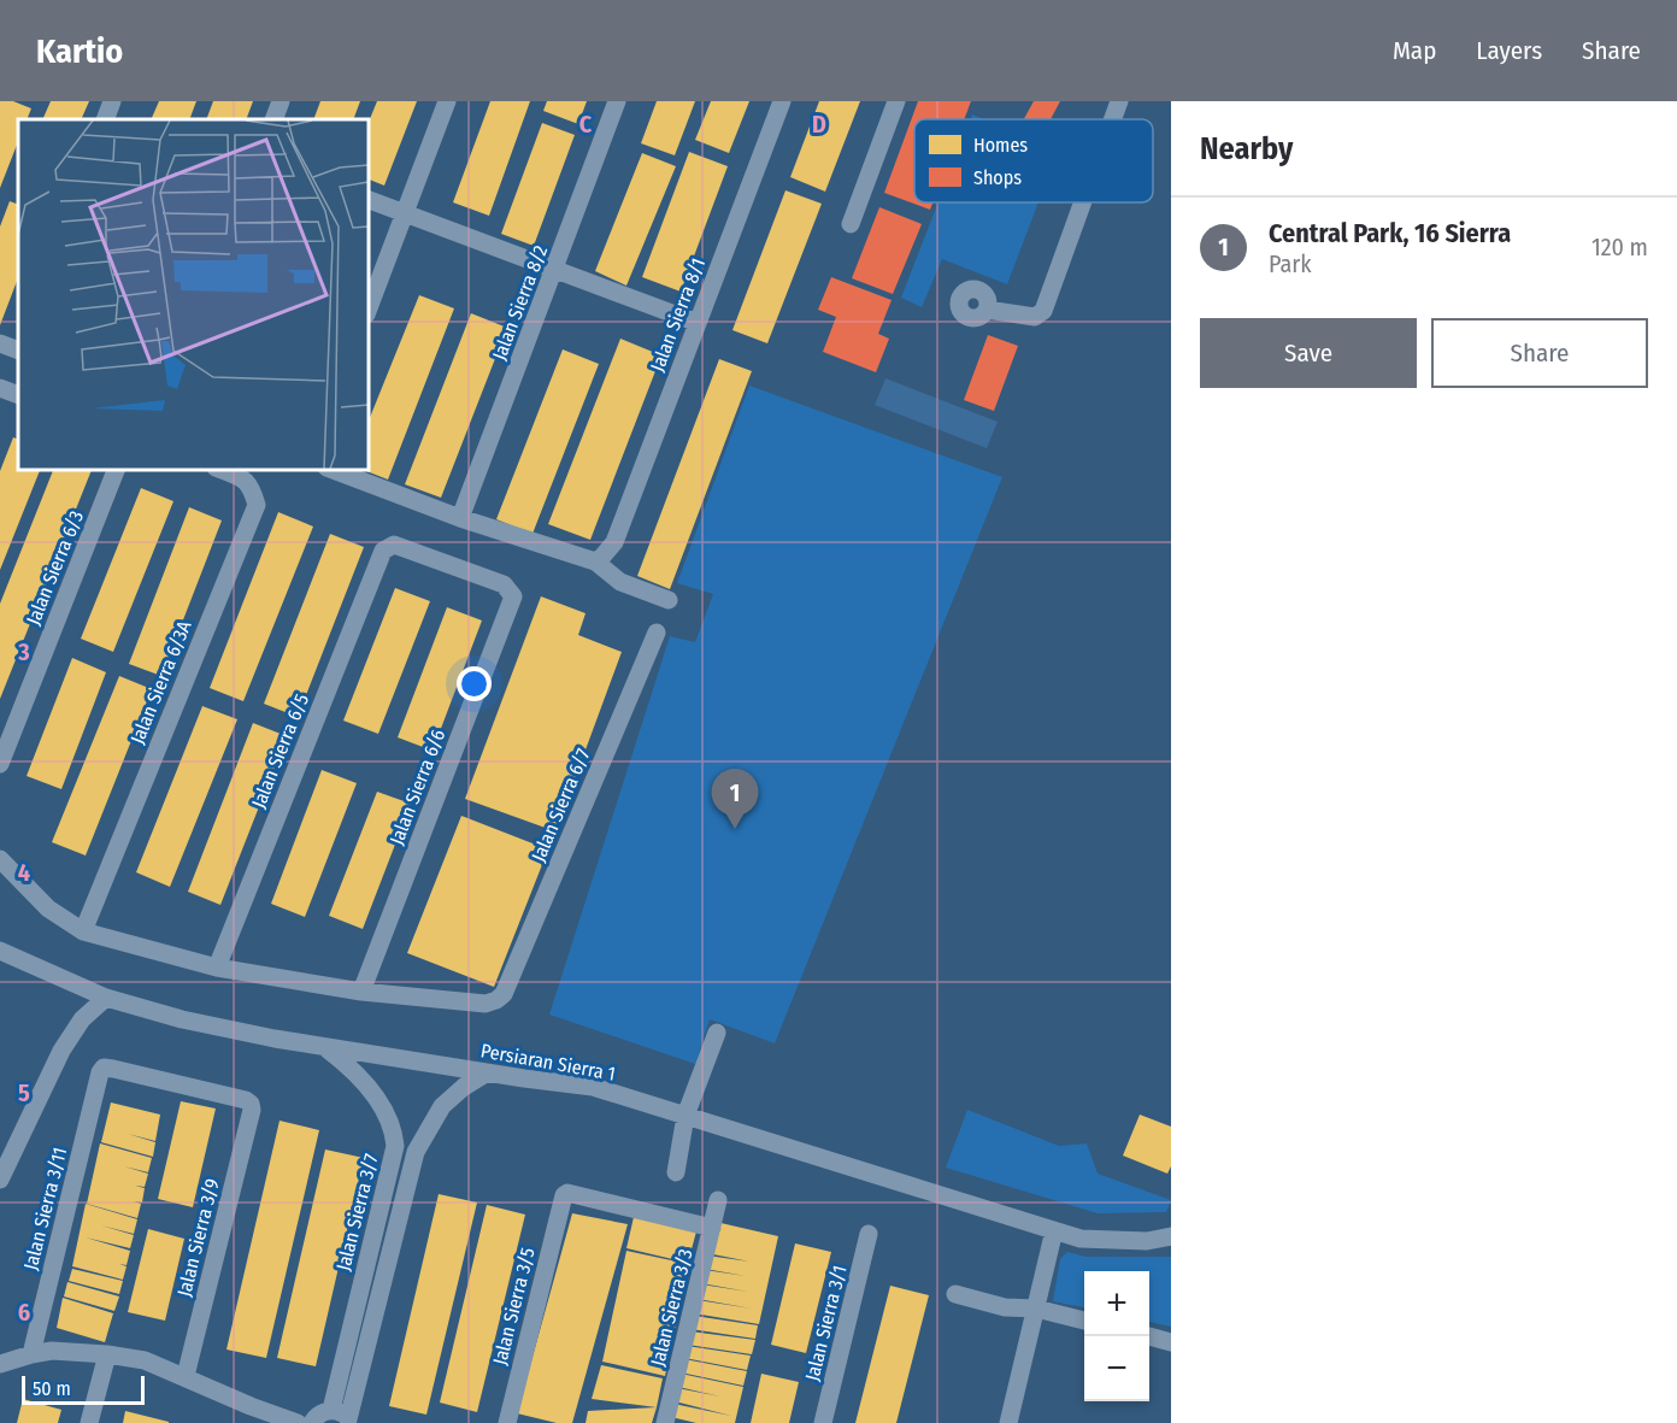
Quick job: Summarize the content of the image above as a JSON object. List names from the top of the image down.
{
  "streets": {
    "street": [
      "Jalan Sierra 8/2",
      "Jalan Sierra 8/1",
      "Jalan Sierra 6/3",
      "Jalan Sierra 6/3A",
      "Jalan Sierra 6/5",
      "Jalan Sierra 6/6",
      "Jalan Sierra 6/7",
      "Persiaran Sierra 1",
      "Jalan Sierra 3/11",
      "Jalan Sierra 3/7",
      "Jalan Sierra 3/9",
      "Jalan Sierra 3/5",
      "Jalan Sierra 3/3",
      "Jalan Sierra 3/1"
    ]
  },
  "crossings": [
    ["Jalan Sierra 6/5", "Jalan Sierra 6/6"],
    ["Jalan Sierra 6/6", "Jalan Sierra 6/7"],
    ["Persiaran Sierra 1", "Jalan Sierra 3/7"],
    ["Jalan Sierra 3/11", "Jalan Sierra 3/9"],
    ["Jalan Sierra 3/5", "Jalan Sierra 3/3"]
  ],
  "legend": ["Homes", "Shops"],
  "scale_bar": "50 m",
  "page": {
    "header": "Kartio",
    "nav": ["Map", "Layers", "Share"],
    "heading": "Nearby",
    "list": [
      {
        "mark": "1",
        "name": "Central Park, 16 Sierra",
        "note": "Park",
        "value": "120 m"
      }
    ],
    "buttons": ["Save", "Share"],
    "pins": "1",
    "map_buttons": ["+", "−"],
    "scale": "50 m"
  },
  "grid": {
    "columns": ["C", "D"],
    "rows": [
      "3",
      "4",
      "5",
      "6"
    ]
  }
}
